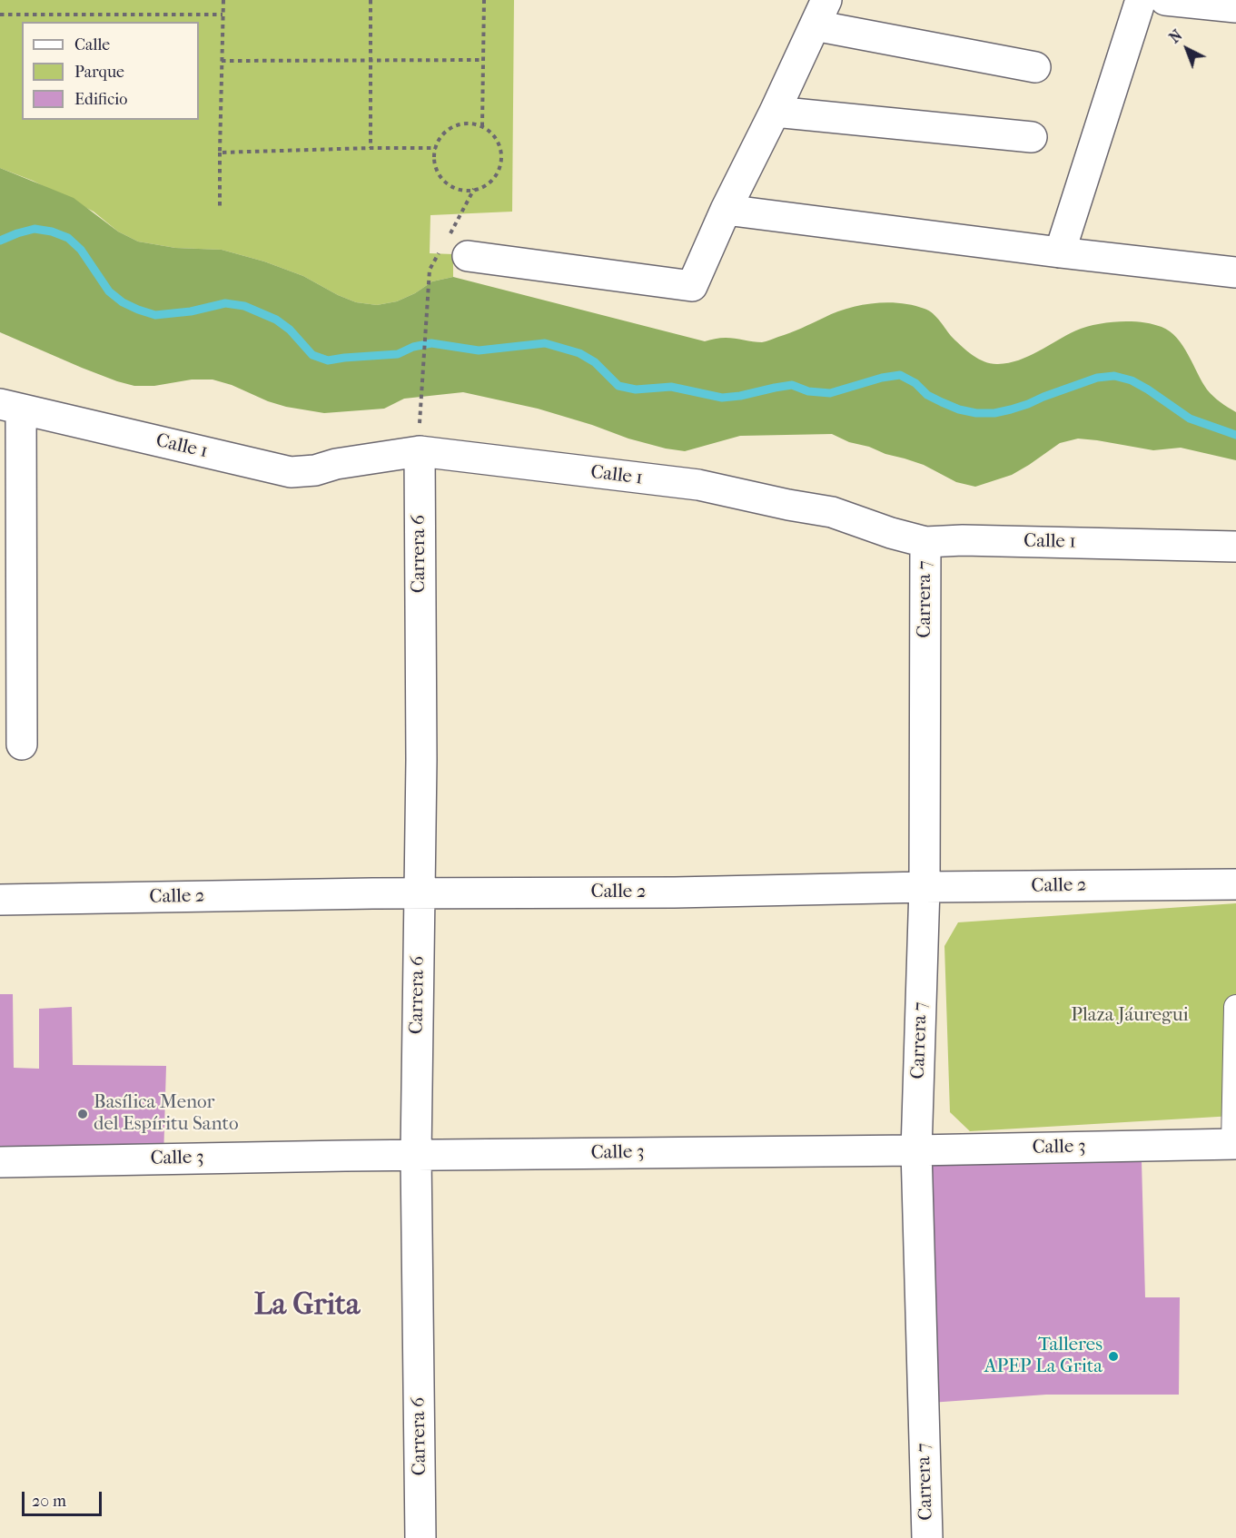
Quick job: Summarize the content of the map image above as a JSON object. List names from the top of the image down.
{
  "streets": {
    "street": [
      "Calle 1",
      "Carrera 6",
      "Carrera 7",
      "Calle 2",
      "Calle 3"
    ]
  },
  "crossings": [
    ["Calle 1", "Carrera 6"],
    ["Calle 1", "Carrera 7"],
    ["Carrera 6", "Calle 2"],
    ["Carrera 6", "Calle 3"],
    ["Carrera 7", "Calle 2"],
    ["Carrera 7", "Calle 3"]
  ],
  "districts": ["La Grita"],
  "parks": ["Plaza Jáuregui"],
  "places": ["Basílica Menor del Espíritu Santo", "Talleres APEP La Grita"],
  "legend": ["Calle", "Parque", "Edificio"],
  "scale_bar": "20 m",
  "north": "top left"
}
